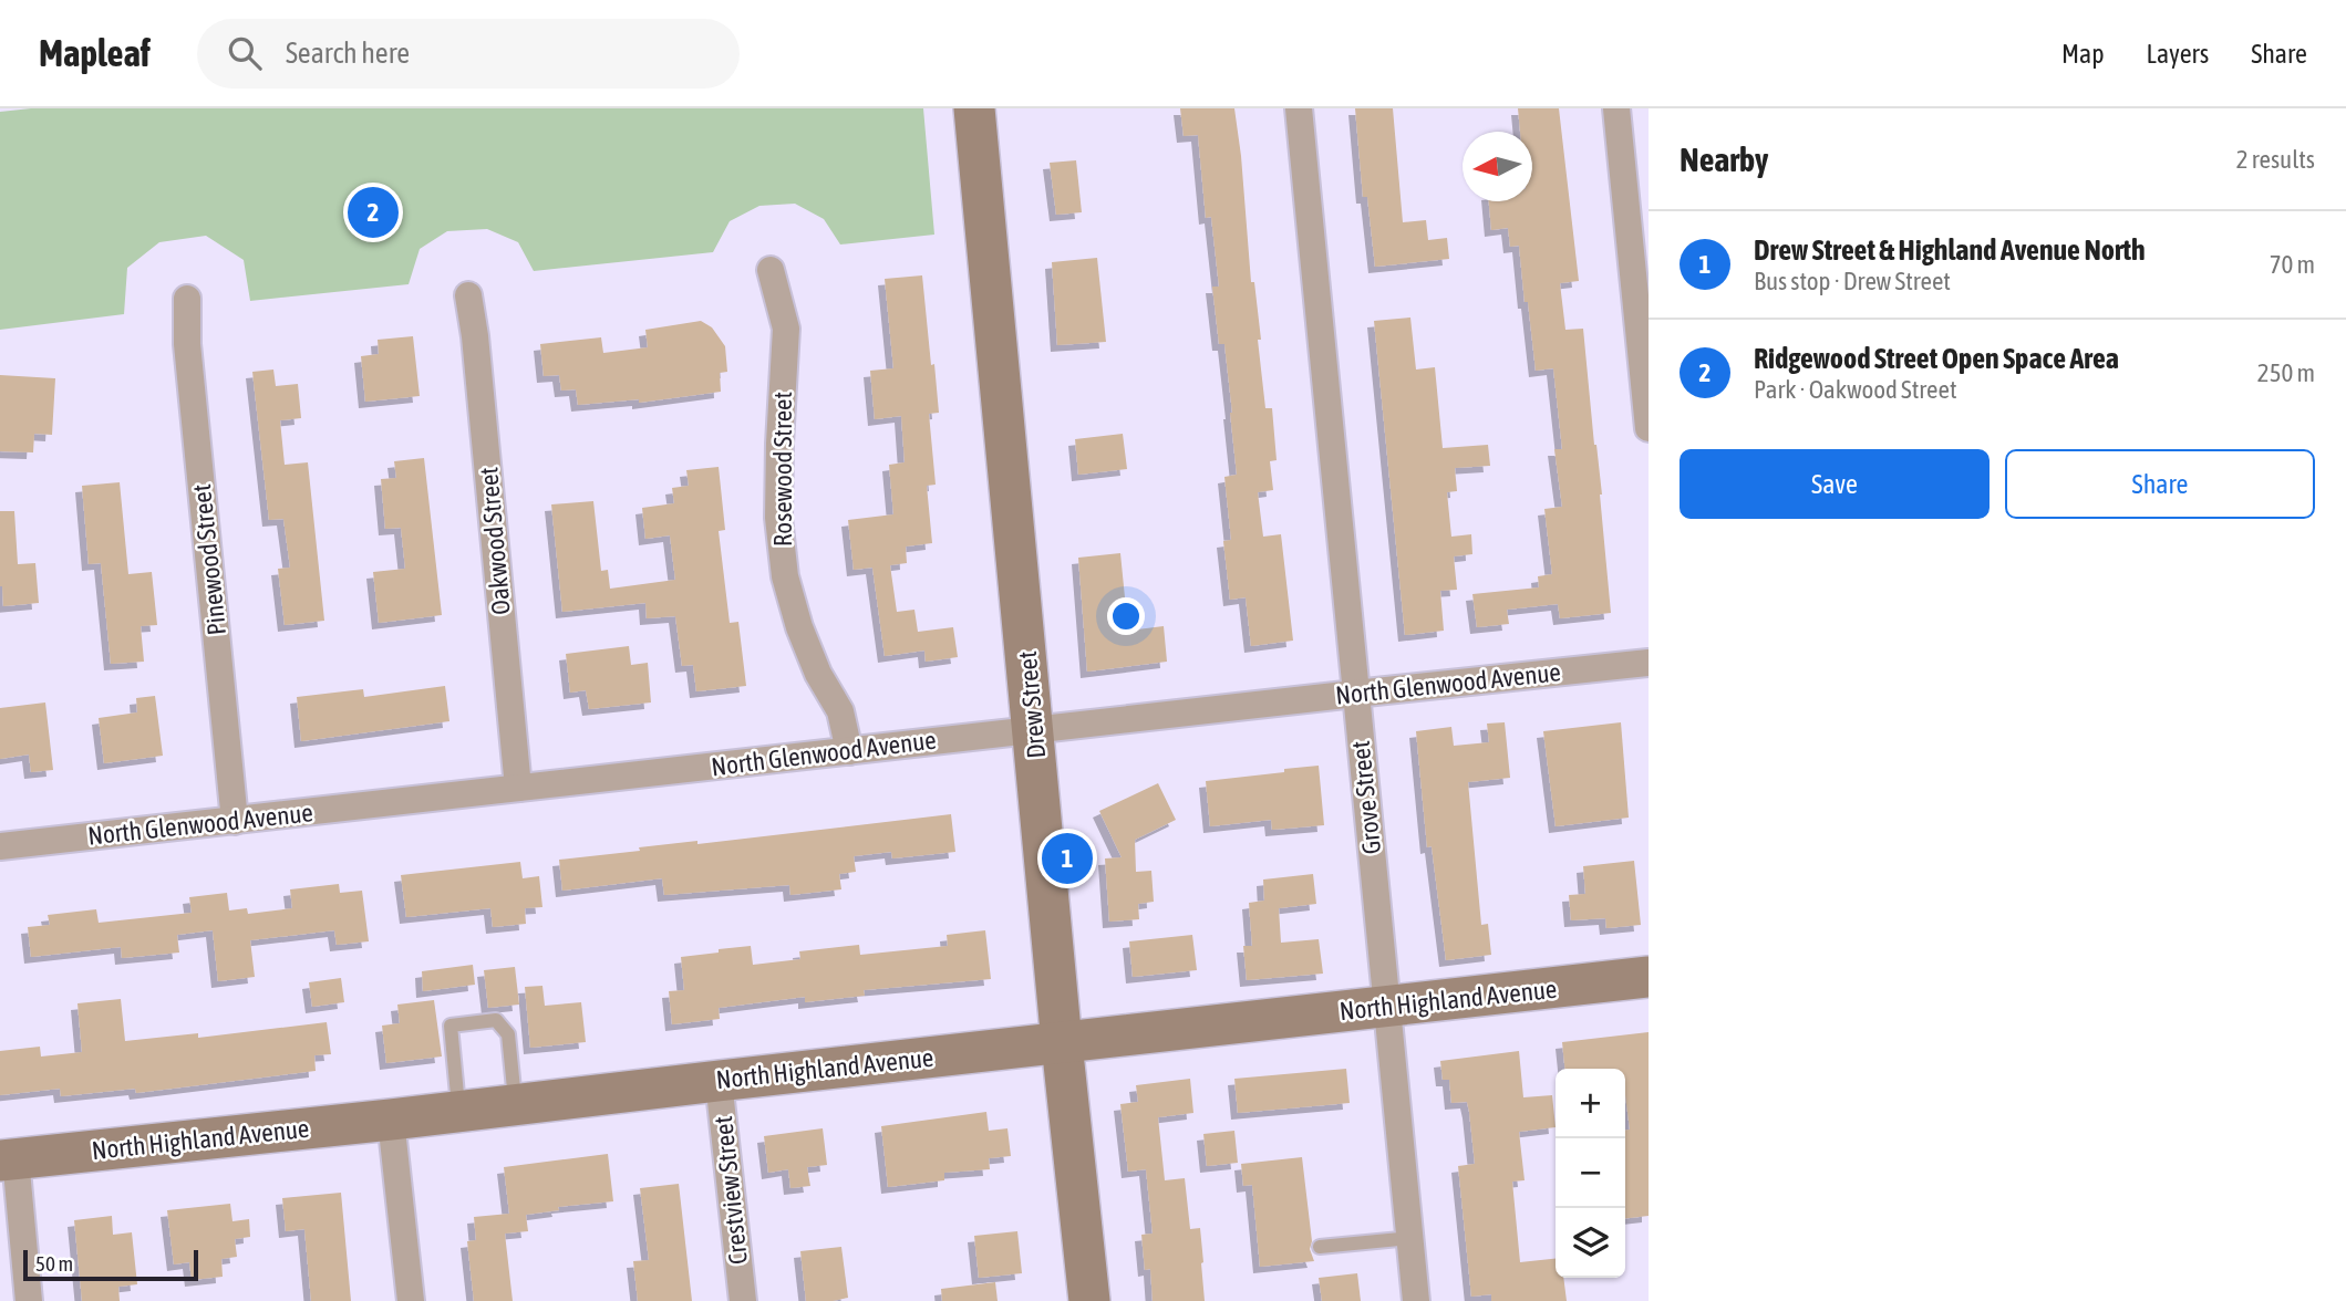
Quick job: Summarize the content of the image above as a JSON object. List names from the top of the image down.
{
  "streets": {
    "street": [
      "Rosewood Street",
      "Oakwood Street",
      "Pinewood Street",
      "North Glenwood Avenue",
      "Drew Street",
      "Grove Street",
      "North Highland Avenue",
      "Crestview Street"
    ]
  },
  "crossings": [
    ["Rosewood Street", "North Glenwood Avenue"],
    ["Oakwood Street", "North Glenwood Avenue"],
    ["Pinewood Street", "North Glenwood Avenue"],
    ["North Glenwood Avenue", "Drew Street"],
    ["North Glenwood Avenue", "Grove Street"],
    ["Drew Street", "North Highland Avenue"],
    ["Grove Street", "North Highland Avenue"],
    ["North Highland Avenue", "Crestview Street"]
  ],
  "scale_bar": "50 m",
  "north": "left",
  "page": {
    "header": "Mapleaf",
    "search": "Search here",
    "nav": ["Map", "Layers", "Share"],
    "heading": ["Nearby", "2 results"],
    "pins": ["2", "1"],
    "list": [
      {
        "mark": "1",
        "name": "Drew Street & Highland Avenue North",
        "note": "Bus stop · Drew Street",
        "value": "70 m"
      },
      {
        "mark": "2",
        "name": "Ridgewood Street Open Space Area",
        "note": "Park · Oakwood Street",
        "value": "250 m"
      }
    ],
    "buttons": ["Save", "Share"],
    "map_buttons": ["+", "−"],
    "scale": "50 m"
  }
}
